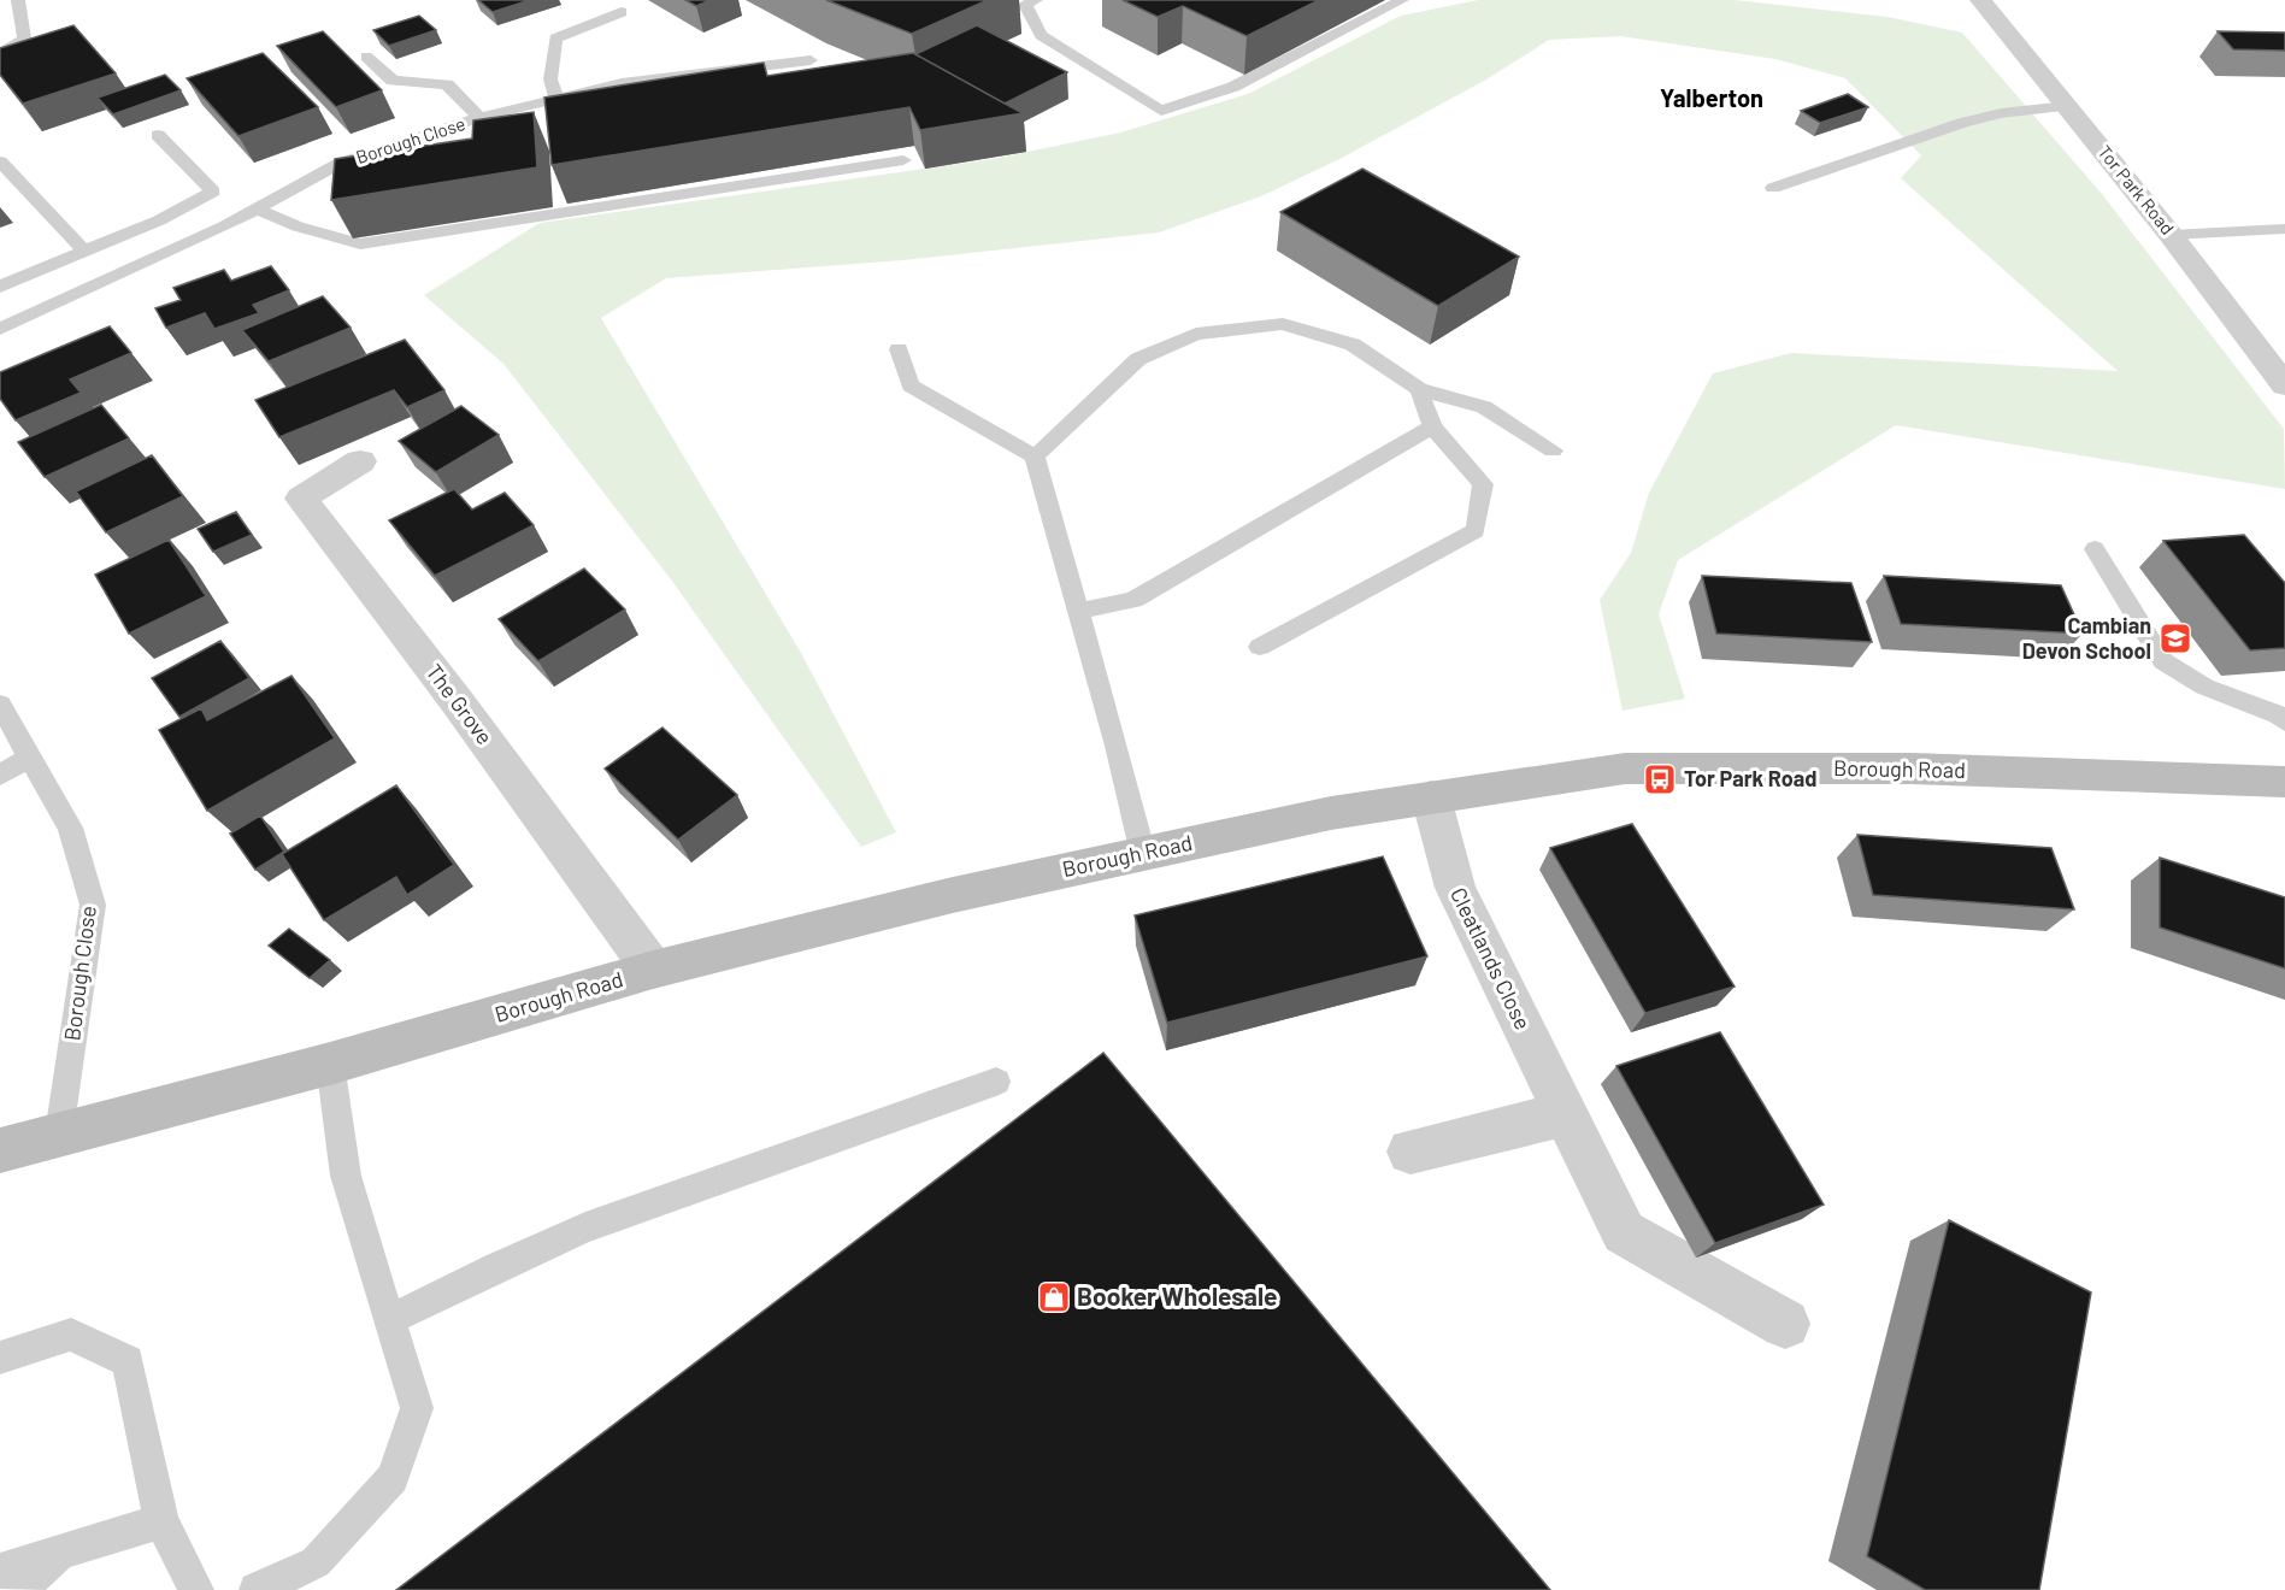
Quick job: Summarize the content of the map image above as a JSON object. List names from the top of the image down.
{
  "streets": {
    "main road": ["Borough Road"],
    "street": ["Tor Park Road", "The Grove", "Cleatlands Close"],
    "lane": ["Borough Close"]
  },
  "crossings": [
    ["Borough Close", "Borough Road"],
    ["The Grove", "Borough Road"],
    ["Borough Road", "Cleatlands Close"]
  ],
  "districts": ["Yalberton"],
  "places": {
    "school or university": ["Cambian Devon School"],
    "bus stop": ["Tor Park Road"],
    "shop": ["Booker Wholesale"]
  }
}
